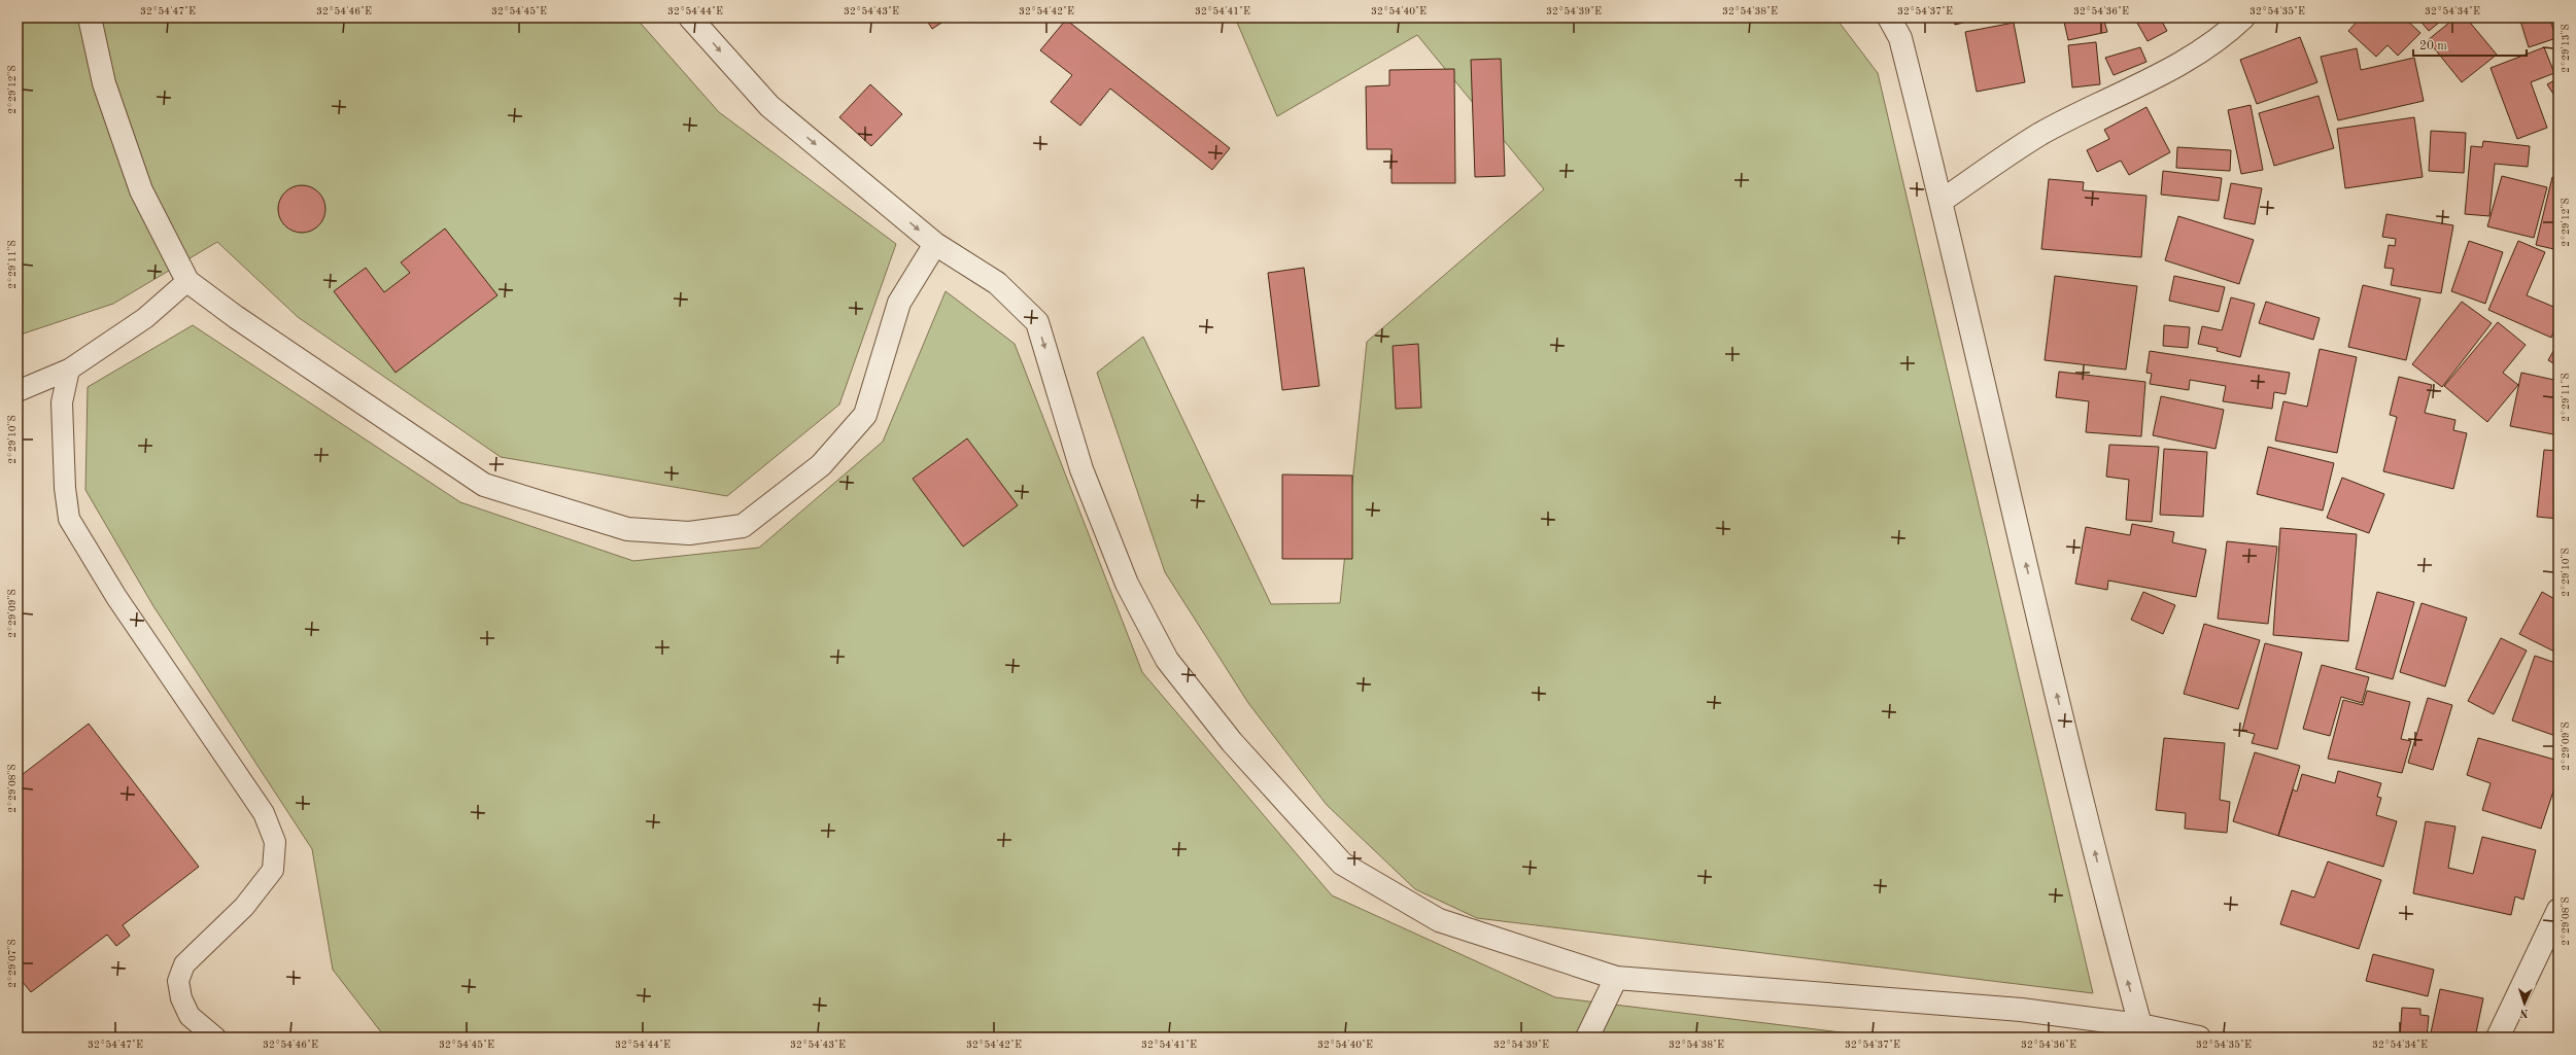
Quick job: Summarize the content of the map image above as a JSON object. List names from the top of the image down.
{
  "scale_bar": "20 m",
  "north": "bottom",
  "coordinates": [
    "32°54'47\"E",
    "32°54'46\"E",
    "32°54'45\"E",
    "32°54'44\"E",
    "32°54'43\"E",
    "32°54'42\"E",
    "32°54'41\"E",
    "32°54'40\"E",
    "32°54'39\"E",
    "32°54'38\"E",
    "32°54'37\"E",
    "32°54'36\"E",
    "32°54'35\"E",
    "32°54'34\"E",
    "2°29'13\"S",
    "2°29'12\"S",
    "2°29'11\"S",
    "2°29'10\"S",
    "2°29'09\"S",
    "2°29'08\"S",
    "2°29'07\"S"
  ]
}
